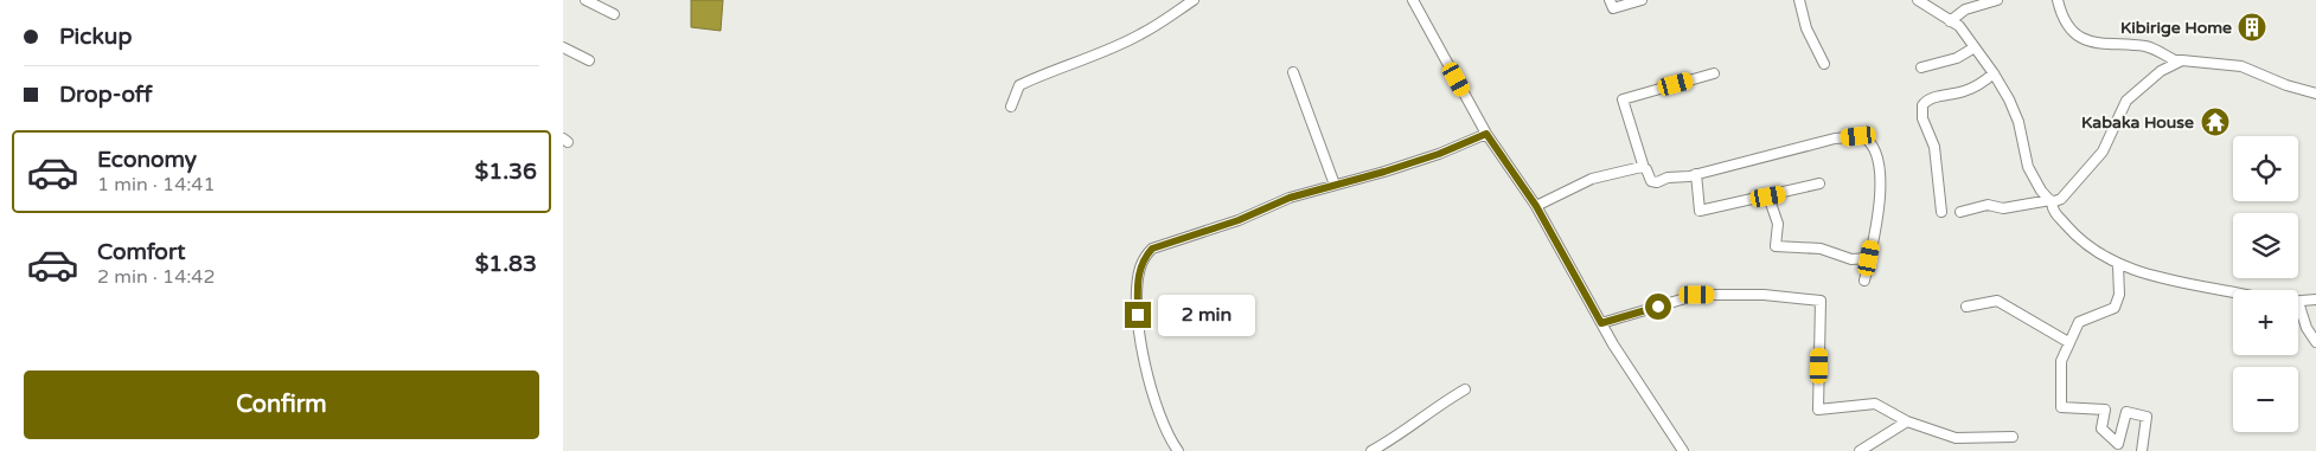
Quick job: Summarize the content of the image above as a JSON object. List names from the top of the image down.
{
  "places": {
    "building": ["Kibirige Home"],
    "temple": ["Kabaka House"]
  },
  "page": {
    "banner": ["Pickup", "Drop-off"],
    "list": [
      {
        "name": "Economy",
        "note": "1 min · 14:41",
        "value": "$1.36"
      },
      {
        "name": "Comfort",
        "note": "2 min · 14:42",
        "value": "$1.83"
      }
    ],
    "map_buttons": ["+", "−"],
    "bubble": "2 min",
    "buttons": "Confirm"
  }
}
